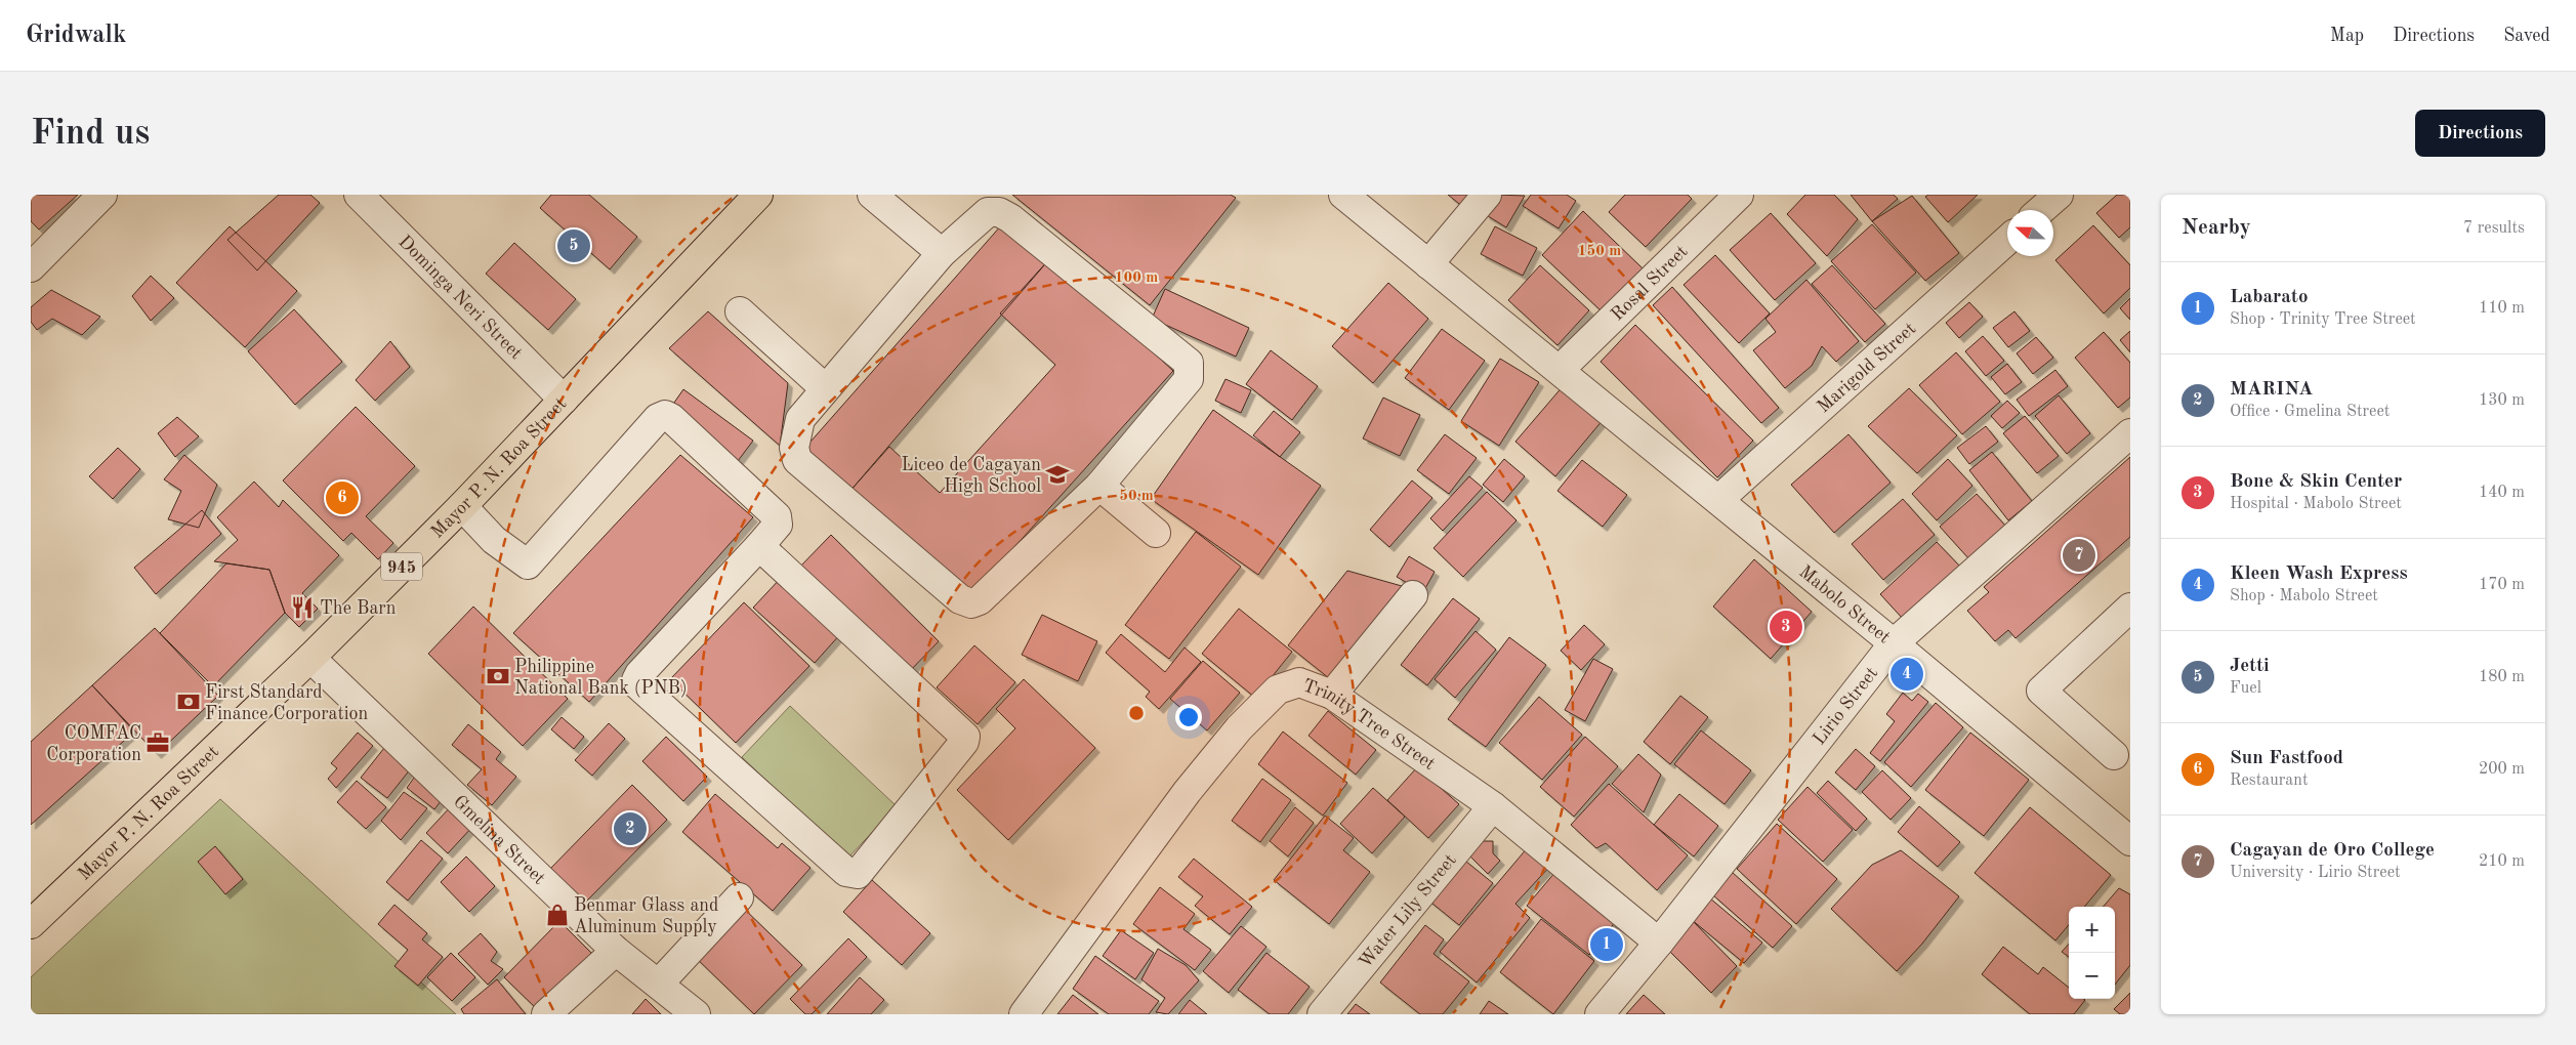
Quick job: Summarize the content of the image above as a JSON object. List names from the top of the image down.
{
  "streets": {
    "main road": ["Mayor P. N. Roa Street", "945"],
    "street": [
      "Rosal Street",
      "Dominga Neri Street",
      "Marigold Street",
      "Mabolo Street",
      "Lirio Street",
      "Trinity Tree Street",
      "Gmelina Street",
      "Water Lily Street"
    ]
  },
  "crossings": [
    ["Rosal Street", "Mabolo Street"],
    ["Dominga Neri Street", "Mayor P. N. Roa Street"],
    ["Marigold Street", "Mabolo Street"],
    ["Mayor P. N. Roa Street", "Gmelina Street"],
    ["Mabolo Street", "Lirio Street"],
    ["Lirio Street", "Trinity Tree Street"],
    ["Trinity Tree Street", "Water Lily Street"]
  ],
  "places": {
    "school or university": ["Liceo de Cagayan High School"],
    "restaurant": ["The Barn"],
    "bank": ["Philippine National Bank (PNB)", "First Standard Finance Corporation"],
    "office": ["COMFAC Corporation"],
    "shop": ["Benmar Glass and Aluminum Supply"]
  },
  "north": "left",
  "page": {
    "header": "Gridwalk",
    "nav": ["Map", "Directions", "Saved"],
    "buttons": "Directions",
    "title": "Find us",
    "heading": ["Nearby", "7 results"],
    "pins": [
      "5",
      "6",
      "7",
      "3",
      "4",
      "2",
      "1"
    ],
    "list": [
      {
        "mark": "1",
        "name": "Labarato",
        "note": "Shop · Trinity Tree Street",
        "value": "110 m"
      },
      {
        "mark": "2",
        "name": "MARINA",
        "note": "Office · Gmelina Street",
        "value": "130 m"
      },
      {
        "mark": "3",
        "name": "Bone & Skin Center",
        "note": "Hospital · Mabolo Street",
        "value": "140 m"
      },
      {
        "mark": "4",
        "name": "Kleen Wash Express",
        "note": "Shop · Mabolo Street",
        "value": "170 m"
      },
      {
        "mark": "5",
        "name": "Jetti",
        "note": "Fuel",
        "value": "180 m"
      },
      {
        "mark": "6",
        "name": "Sun Fastfood",
        "note": "Restaurant",
        "value": "200 m"
      },
      {
        "mark": "7",
        "name": "Cagayan de Oro College",
        "note": "University · Lirio Street",
        "value": "210 m"
      }
    ],
    "map_buttons": ["+", "−"]
  },
  "rings": ["150 m", "100 m", "50 m"]
}
